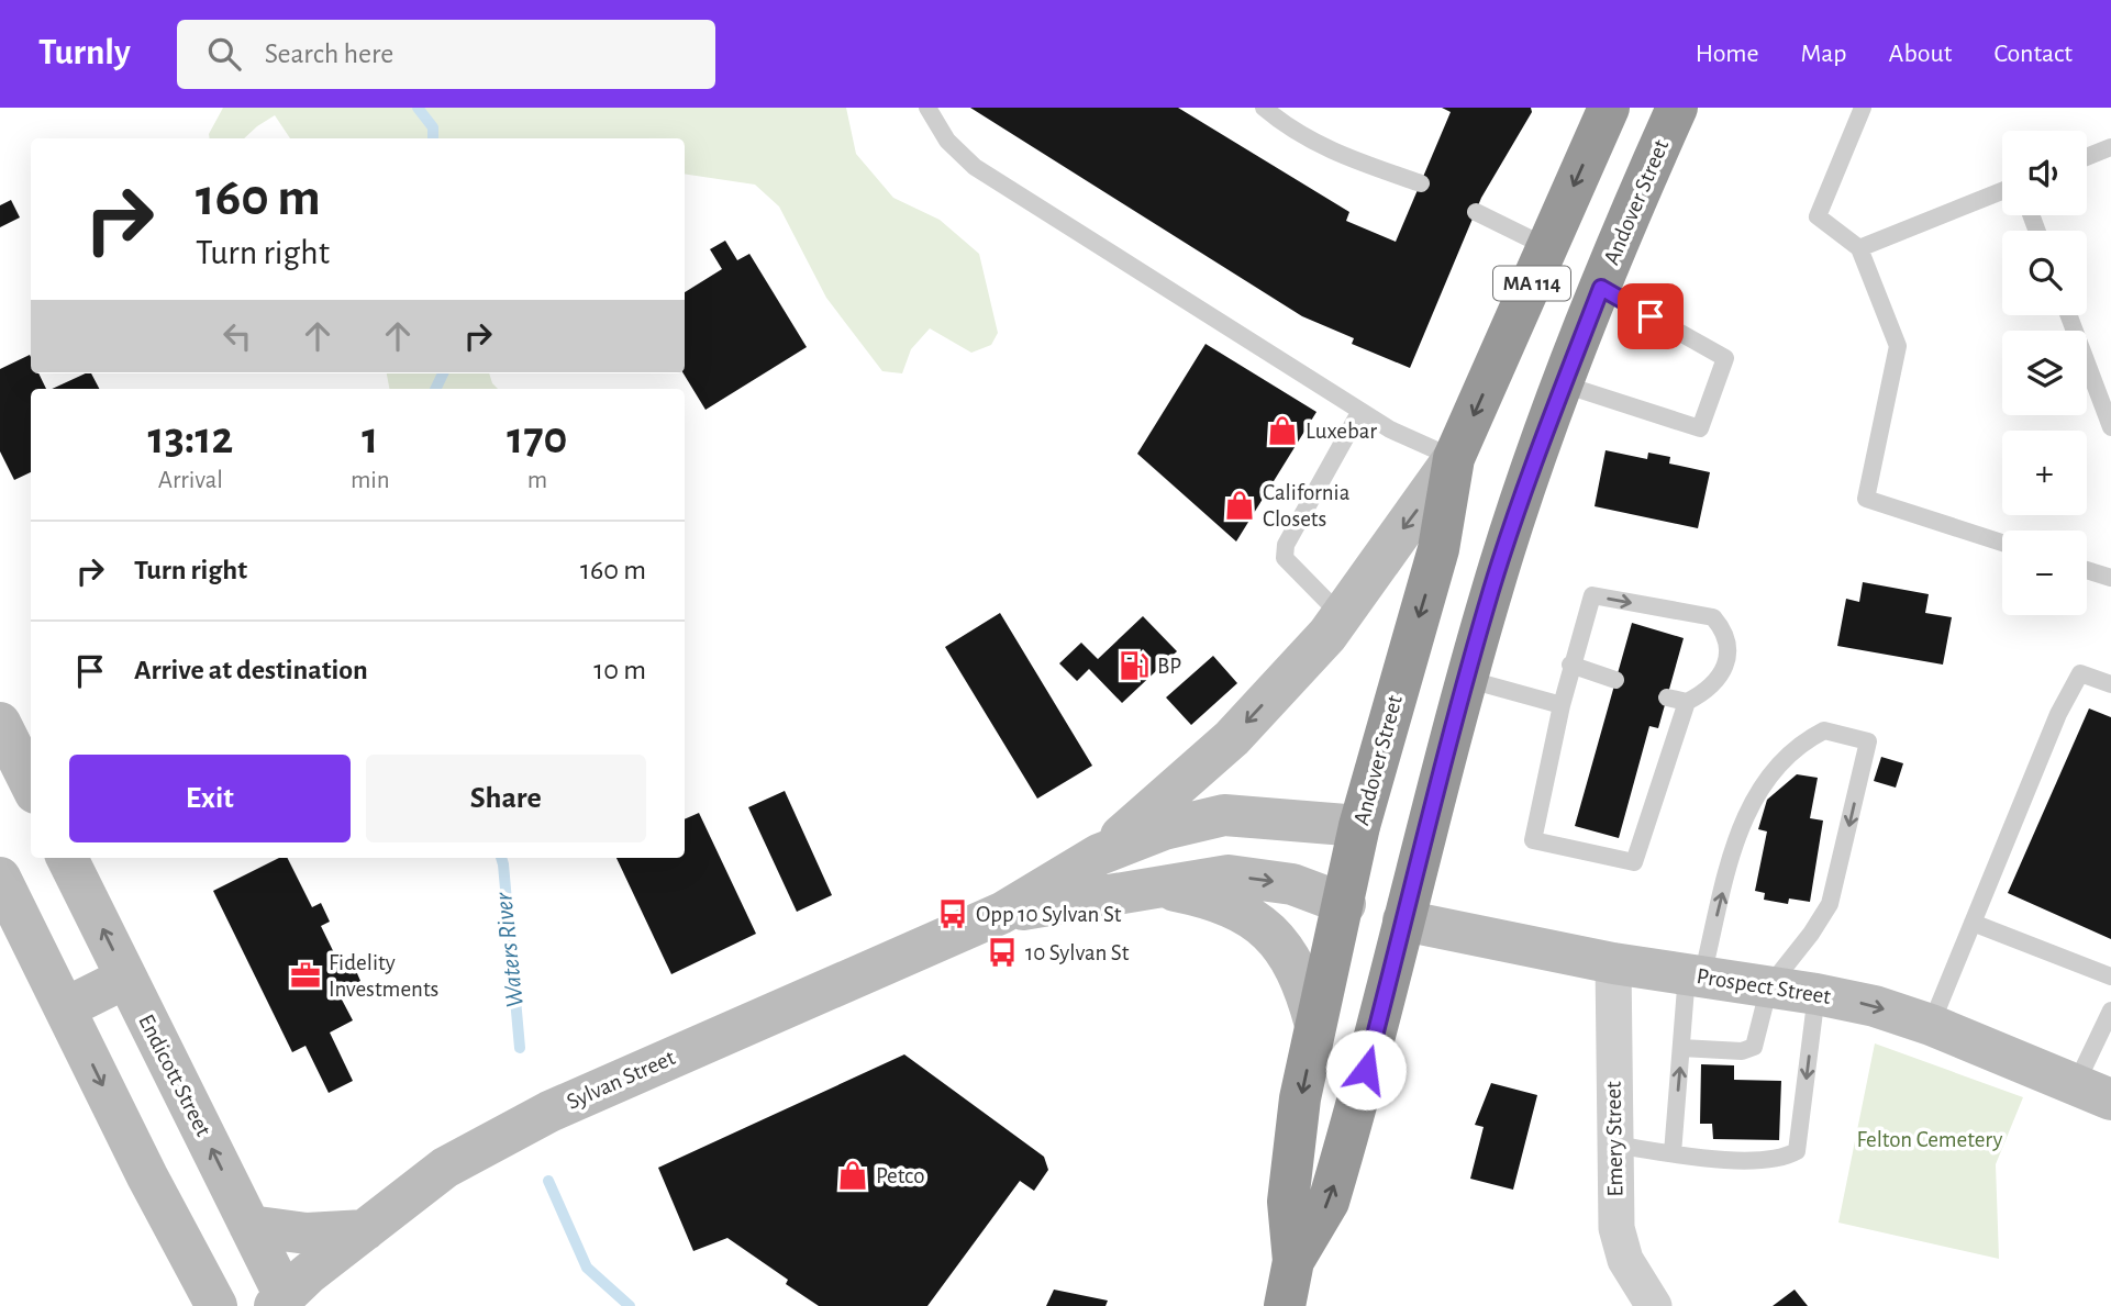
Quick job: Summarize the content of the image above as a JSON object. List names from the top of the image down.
{
  "streets": {
    "highway": ["Andover Street", "MA 114"],
    "main road": ["Prospect Street", "Endicott Street", "Sylvan Street"],
    "street": ["Emery Street"]
  },
  "crossings": [
    ["Andover Street", "Prospect Street"],
    ["Andover Street", "Sylvan Street"],
    ["Prospect Street", "Emery Street"],
    ["Endicott Street", "Sylvan Street"]
  ],
  "water": ["Waters River"],
  "parks": ["Felton Cemetery"],
  "places": {
    "shop": ["Luxebar", "California Closets", "Petco"],
    "fuel station": ["BP"],
    "bus stop": ["Opp 10 Sylvan St", "10 Sylvan St"],
    "office": ["Fidelity Investments"]
  },
  "page": {
    "header": "Turnly",
    "search": "Search here",
    "nav": [
      "Home",
      "Map",
      "About",
      "Contact"
    ],
    "map_buttons": ["+", "−"],
    "turn": ["160 m", "Turn right"],
    "eta": [
      "13:12",
      "Arrival",
      "1",
      "min",
      "170",
      "m"
    ],
    "list": [
      {
        "name": "Turn right",
        "value": "160 m"
      },
      {
        "name": "Arrive at destination",
        "value": "10 m"
      }
    ],
    "buttons": ["Exit", "Share"]
  }
}
